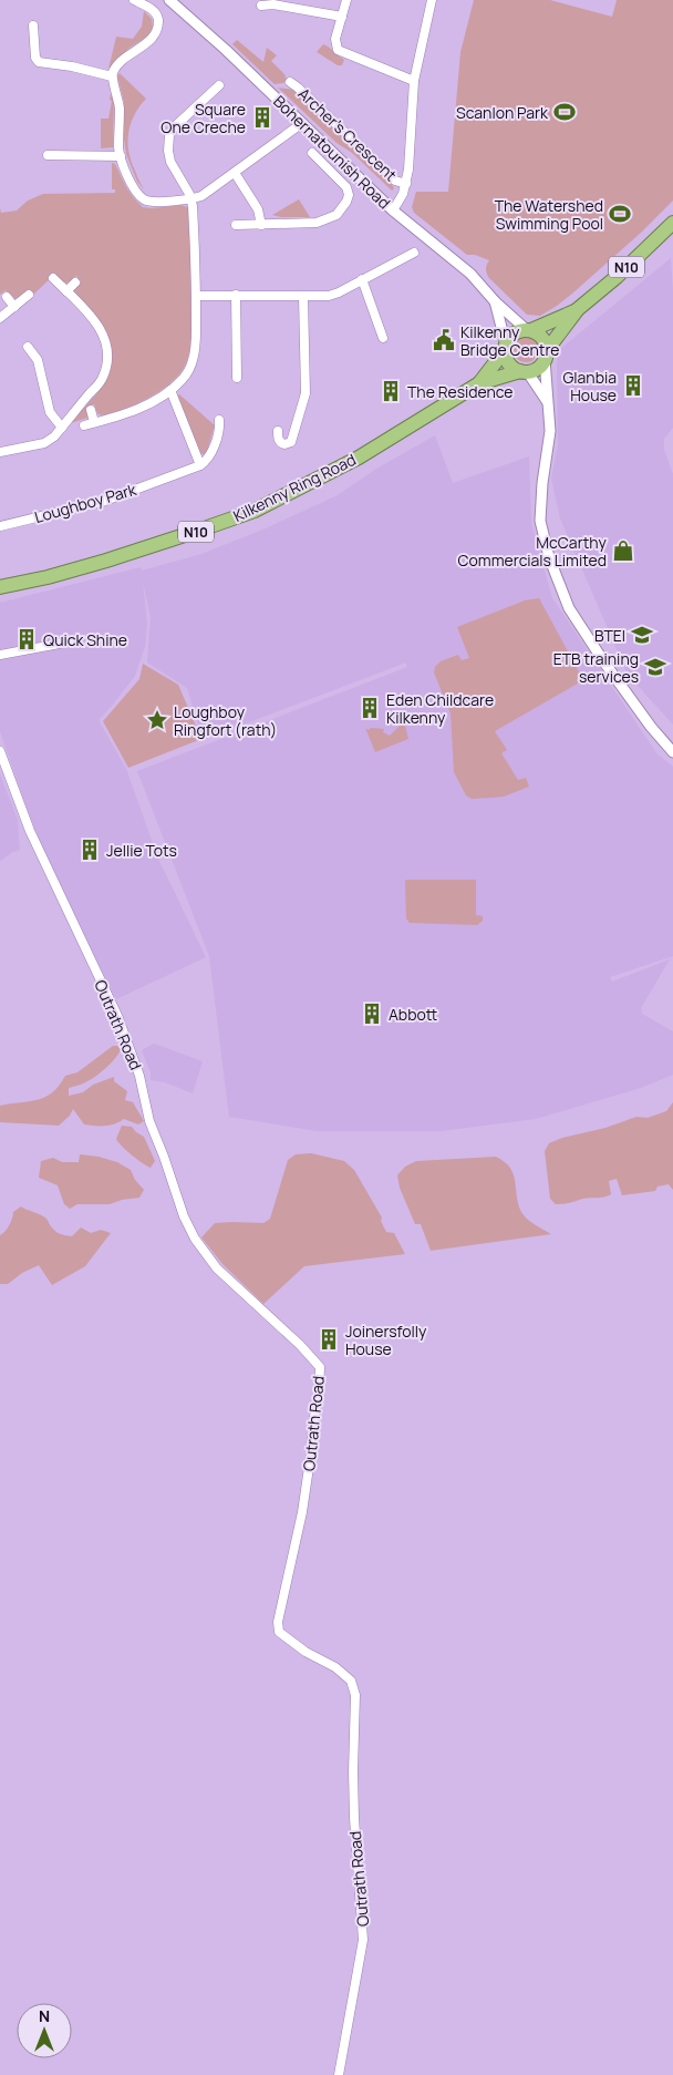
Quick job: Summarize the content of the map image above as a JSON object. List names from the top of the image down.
{
  "streets": {
    "highway": ["N10", "Kilkenny Ring Road"],
    "street": [
      "Archer's Crescent",
      "Bohernatounish Road",
      "Loughboy Park",
      "Outrath Road"
    ]
  },
  "crossings": [
    ["Archer's Crescent", "Bohernatounish Road"],
    ["Bohernatounish Road", "N10"],
    ["Bohernatounish Road", "Kilkenny Ring Road"],
    ["N10", "Kilkenny Ring Road"]
  ],
  "places": {
    "sports": ["Scanlon Park", "The Watershed Swimming Pool"],
    "building": [
      "Square One Creche",
      "Glanbia House",
      "The Residence",
      "Quick Shine",
      "Eden Childcare Kilkenny",
      "Jellie Tots",
      "Abbott",
      "Joinersfolly House"
    ],
    "public building": ["Kilkenny Bridge Centre"],
    "shop": ["McCarthy Commercials Limited"],
    "school or university": ["BTEI", "ETB training services"],
    "place": ["Loughboy Ringfort (rath)"]
  },
  "north": "top"
}
